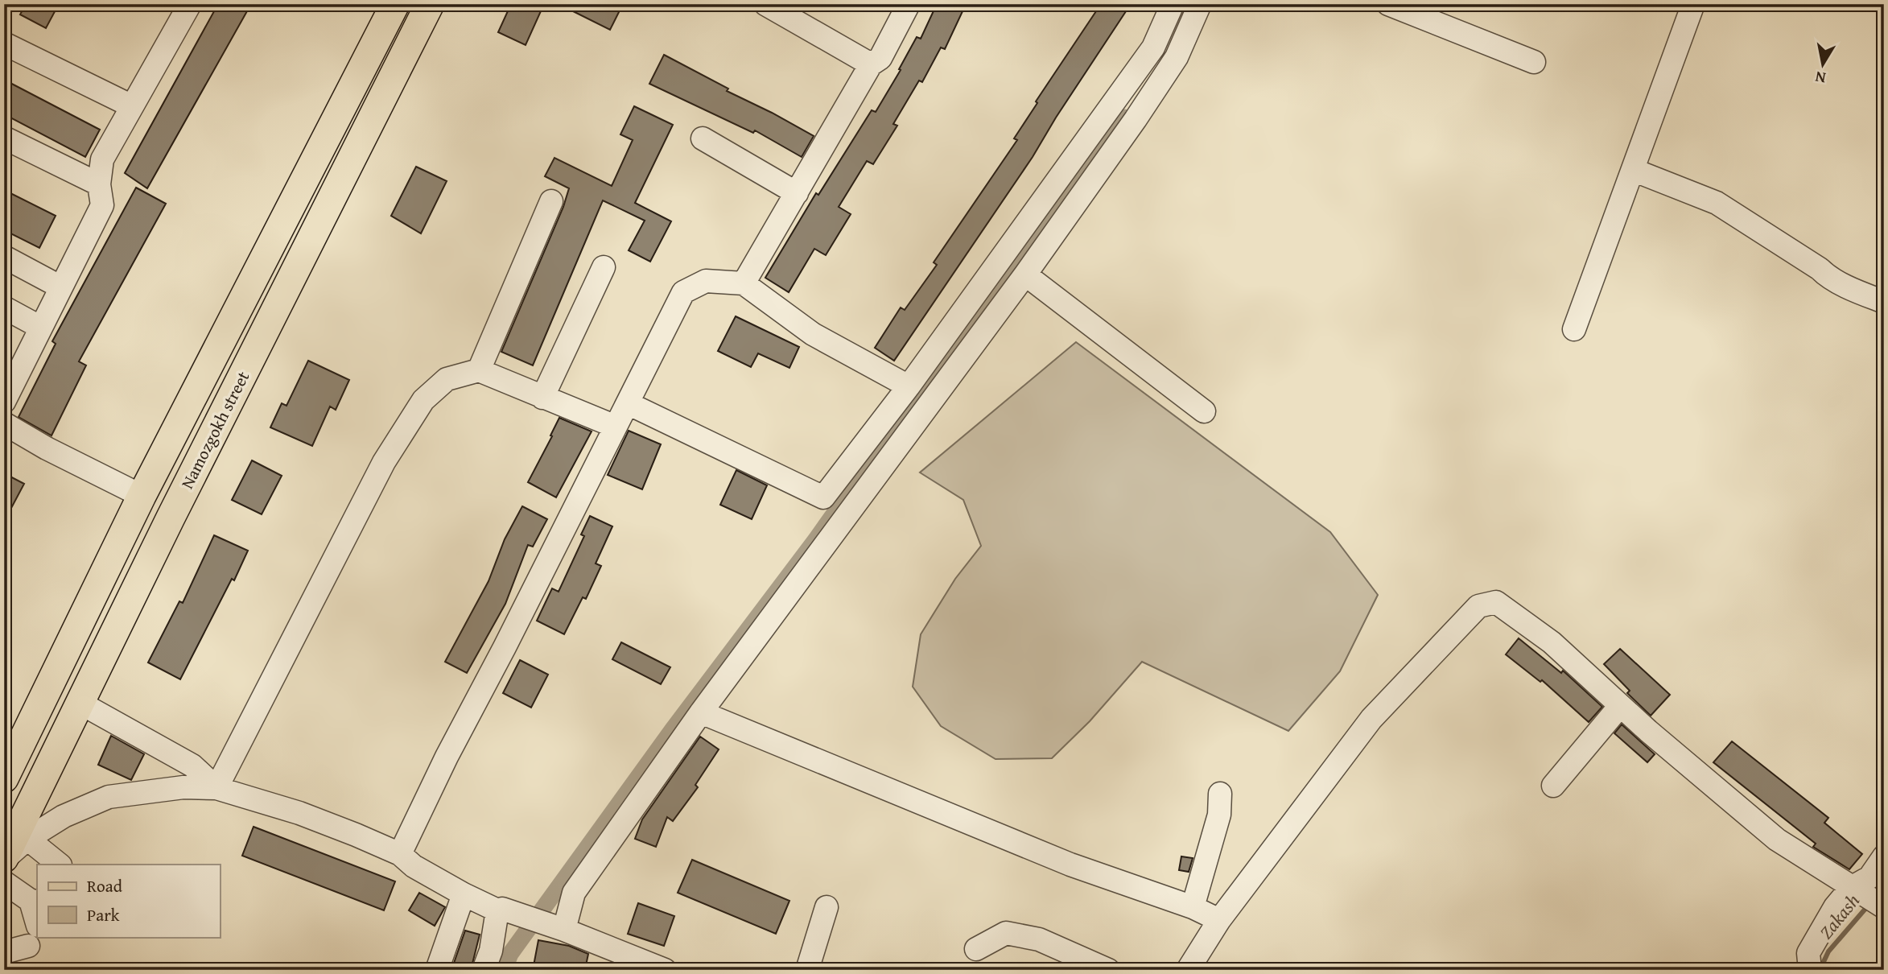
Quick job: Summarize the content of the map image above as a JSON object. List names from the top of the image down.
{
  "streets": {
    "main road": ["Namozgokh street"]
  },
  "water": ["Zakash"],
  "legend": ["Road", "Park"],
  "north": "bottom"
}
